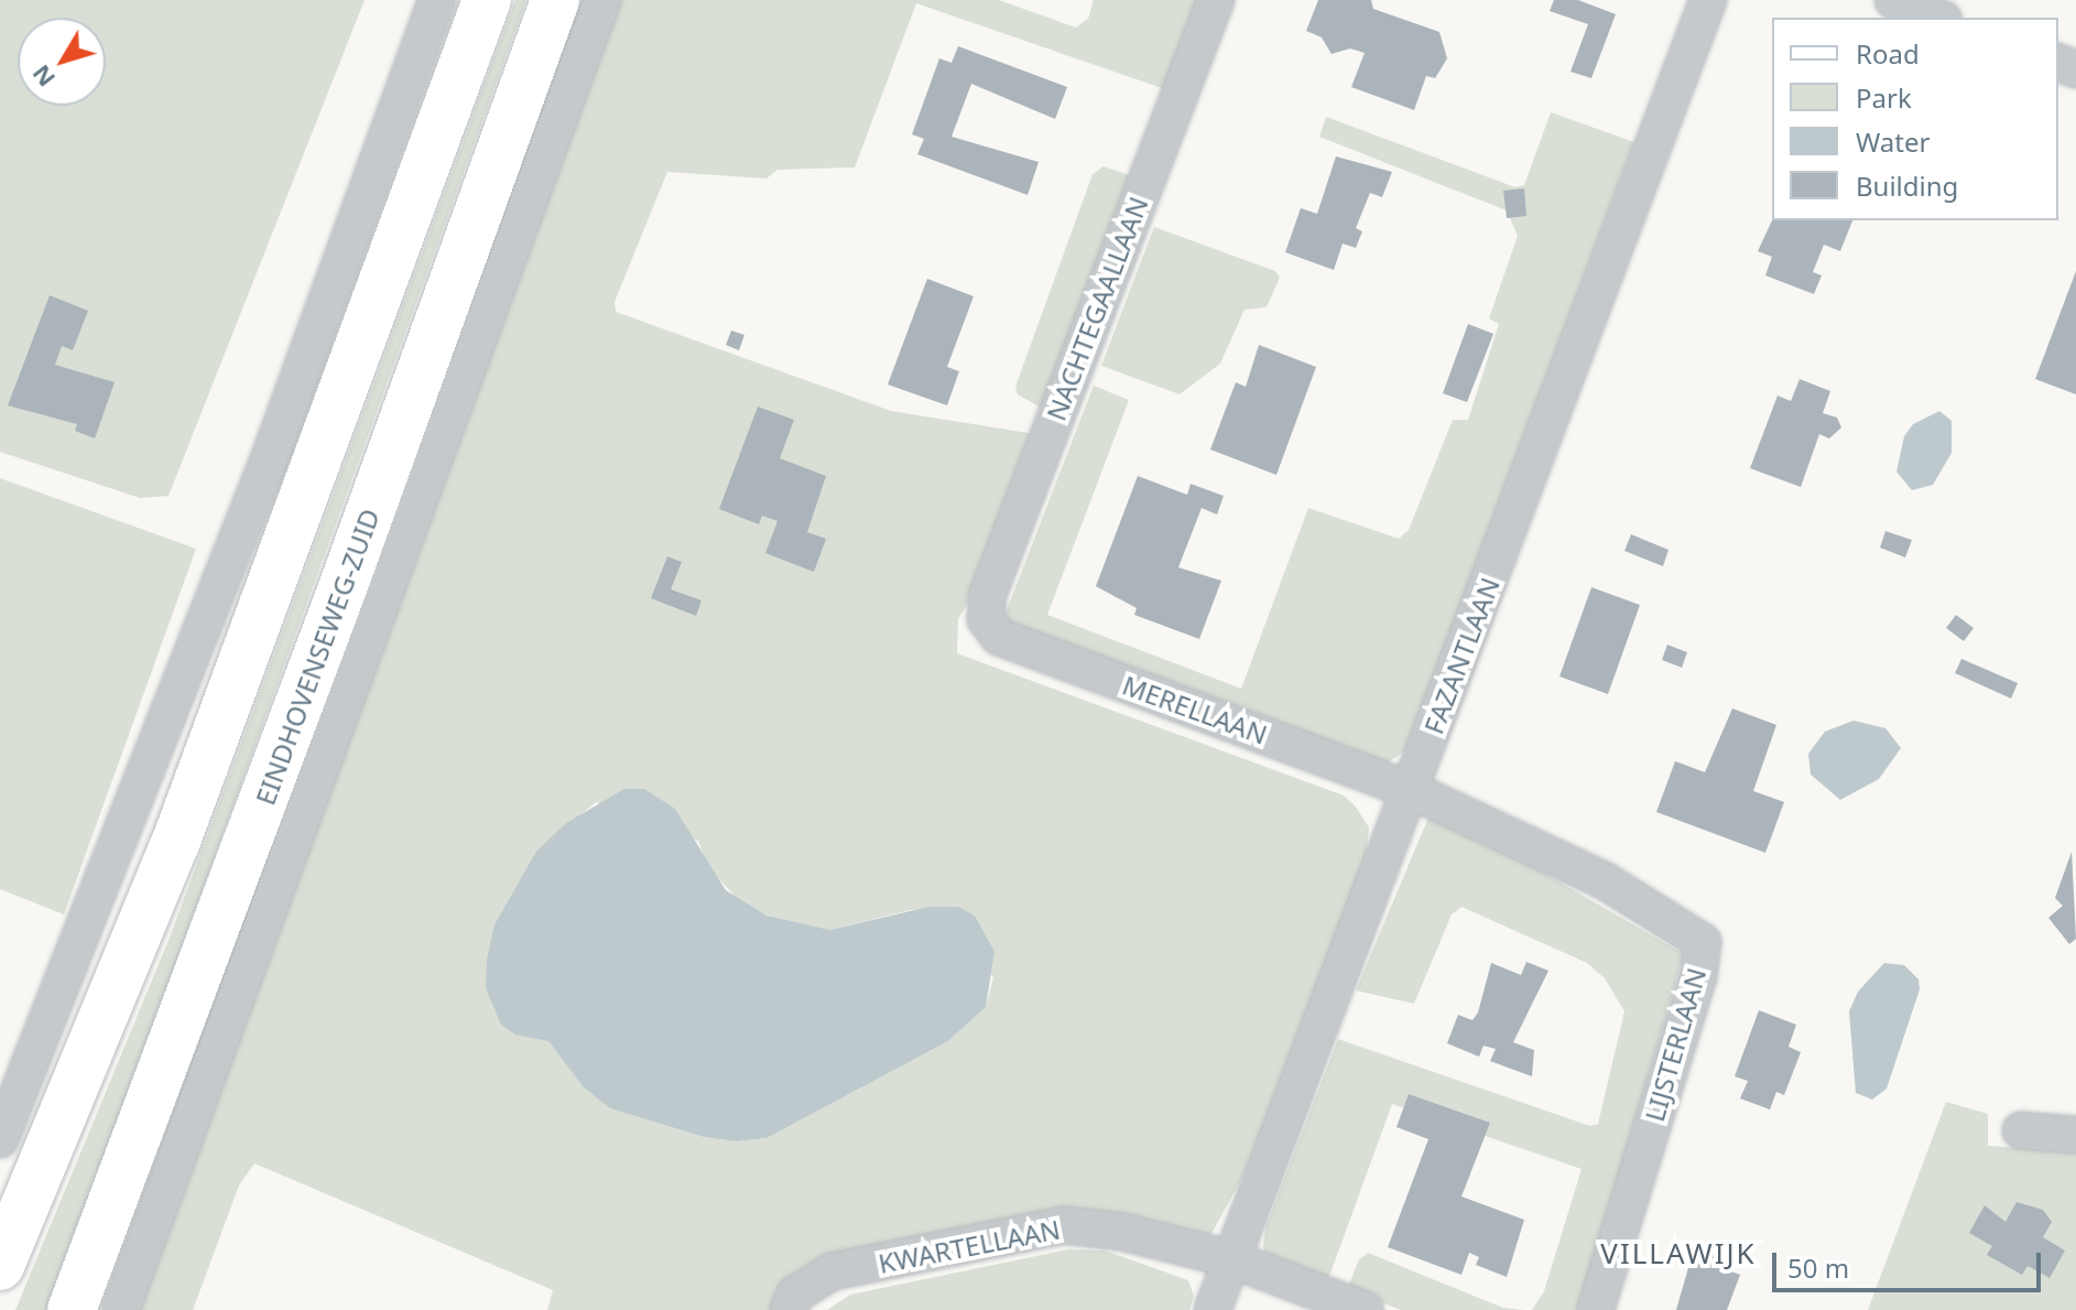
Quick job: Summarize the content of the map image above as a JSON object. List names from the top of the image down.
{
  "streets": {
    "main road": ["EINDHOVENSEWEG-ZUID"],
    "street": [
      "NACHTEGAALLAAN",
      "FAZANTLAAN",
      "MERELLAAN",
      "LIJSTERLAAN",
      "KWARTELLAAN"
    ]
  },
  "crossings": [
    ["NACHTEGAALLAAN", "MERELLAAN"],
    ["FAZANTLAAN", "MERELLAAN"],
    ["FAZANTLAAN", "LIJSTERLAAN"],
    ["FAZANTLAAN", "KWARTELLAAN"],
    ["MERELLAAN", "LIJSTERLAAN"]
  ],
  "districts": ["VILLAWIJK"],
  "legend": [
    "Road",
    "Park",
    "Water",
    "Building"
  ],
  "scale_bar": "50 m",
  "north": "bottom left"
}
